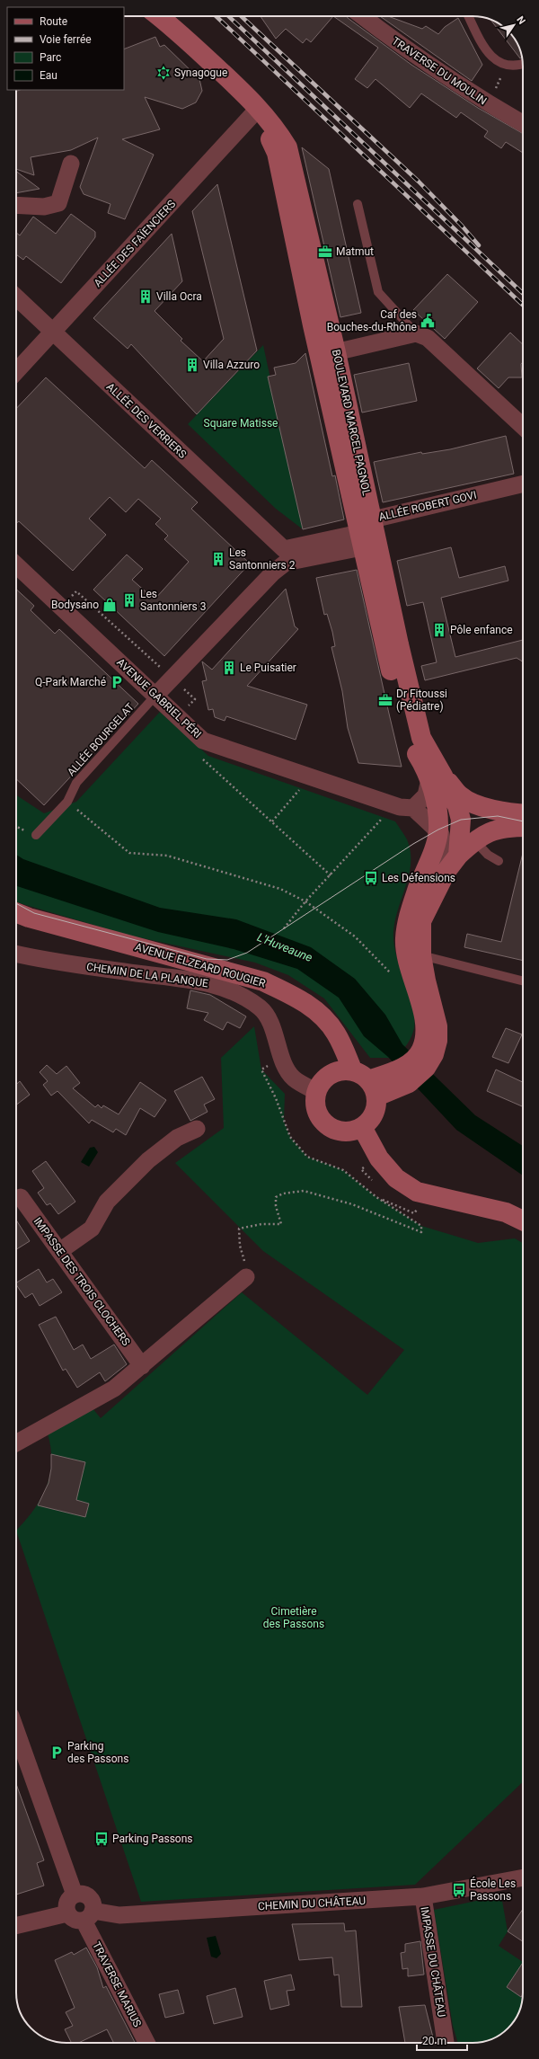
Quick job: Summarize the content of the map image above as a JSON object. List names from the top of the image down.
{
  "streets": {
    "main road": ["BOULEVARD MARCEL PAGNOL", "AVENUE ELZEARD ROUGIER"],
    "street": [
      "TRAVERSE DU MOULIN",
      "ALLÉE DES FAÏENCIERS",
      "ALLÉE DES VERRIERS",
      "ALLÉE ROBERT GOVI",
      "AVENUE GABRIEL PÉRI",
      "CHEMIN DE LA PLANQUE",
      "IMPASSE DES TROIS CLOCHERS",
      "CHEMIN DU CHÂTEAU",
      "IMPASSE DU CHÂTEAU",
      "TRAVERSE MARIUS"
    ],
    "lane": ["ALLÉE BOURGELAT"]
  },
  "crossings": [
    ["ALLÉE DES FAÏENCIERS", "ALLÉE DES VERRIERS"],
    ["ALLÉE DES FAÏENCIERS", "BOULEVARD MARCEL PAGNOL"],
    ["ALLÉE DES VERRIERS", "ALLÉE ROBERT GOVI"],
    ["BOULEVARD MARCEL PAGNOL", "ALLÉE ROBERT GOVI"],
    ["ALLÉE ROBERT GOVI", "AVENUE GABRIEL PÉRI"],
    ["ALLÉE ROBERT GOVI", "ALLÉE BOURGELAT"],
    ["AVENUE GABRIEL PÉRI", "ALLÉE BOURGELAT"],
    ["AVENUE ELZEARD ROUGIER", "CHEMIN DE LA PLANQUE"],
    ["CHEMIN DU CHÂTEAU", "IMPASSE DU CHÂTEAU"],
    ["CHEMIN DU CHÂTEAU", "TRAVERSE MARIUS"]
  ],
  "water": ["L'Huveaune"],
  "parks": ["Square Matisse", "Cimetière des Passons"],
  "places": {
    "synagogue": ["Synagogue"],
    "office": ["Matmut", "Dr Fitoussi (Pédiatre)"],
    "building": [
      "Villa Ocra",
      "Villa Azzuro",
      "Les Santonniers 2",
      "Les Santonniers 3",
      "Pôle enfance",
      "Le Puisatier"
    ],
    "public building": ["Caf des Bouches-du-Rhône"],
    "shop": ["Bodysano"],
    "parking": ["Q-Park Marché", "Parking des Passons"],
    "bus stop": ["Les Défensions", "Parking Passons", "École Les Passons"]
  },
  "legend": [
    "Route",
    "Voie ferrée",
    "Parc",
    "Eau"
  ],
  "scale_bar": "20 m",
  "north": "top right"
}
